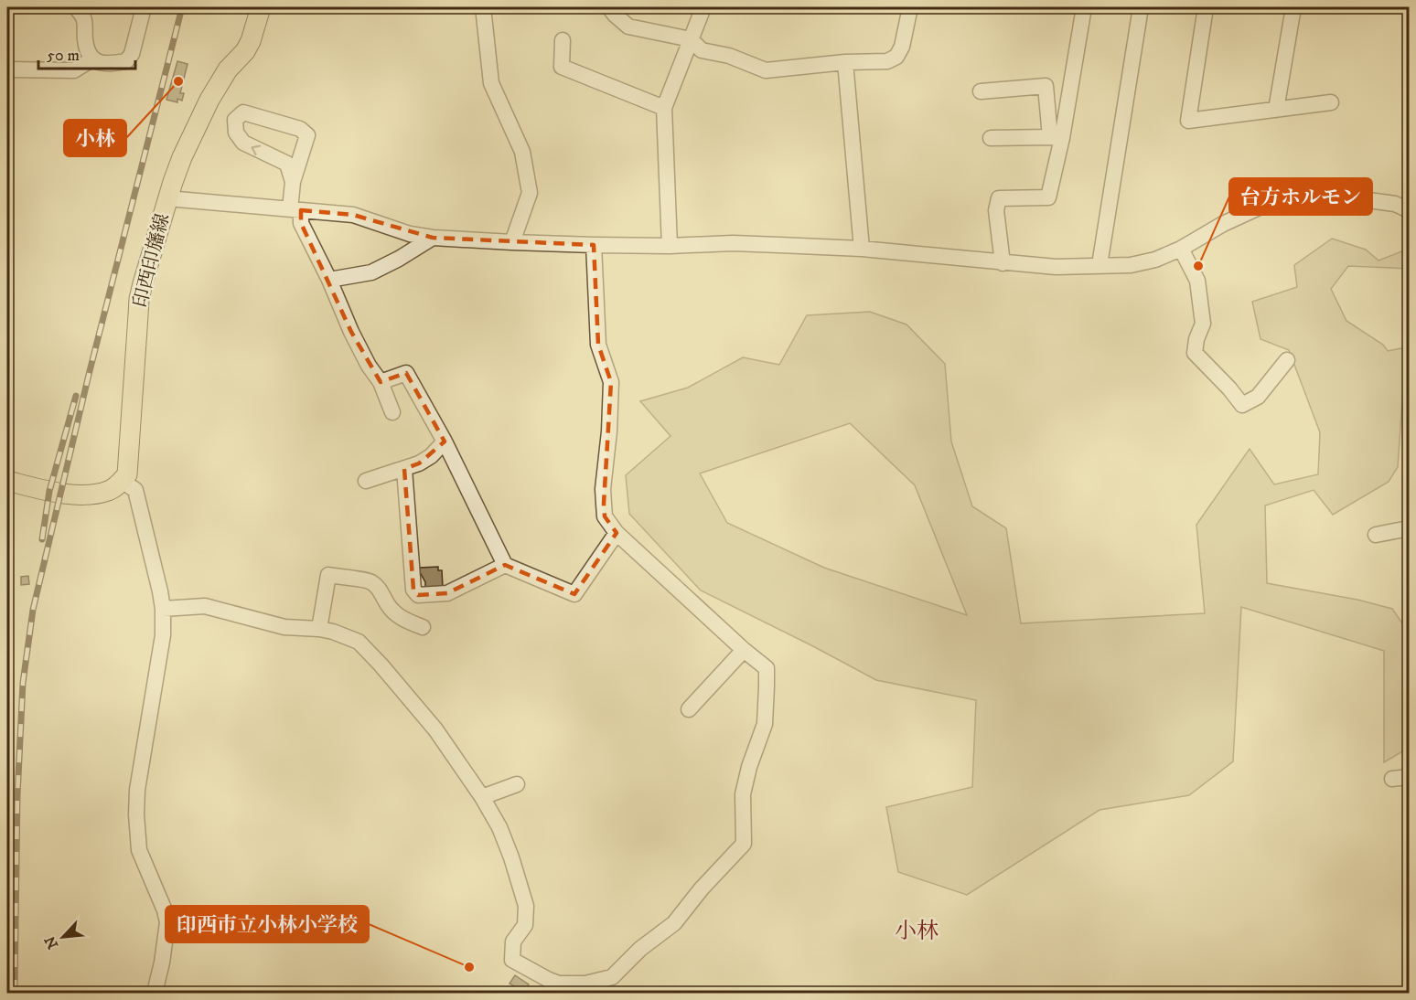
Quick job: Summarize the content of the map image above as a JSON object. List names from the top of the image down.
{
  "streets": {
    "main road": ["印西印旛線"]
  },
  "districts": ["小林"],
  "places": ["小林", "台方ホルモン", "印西市立小林小学校"],
  "scale_bar": "50 m",
  "north": "bottom left"
}
